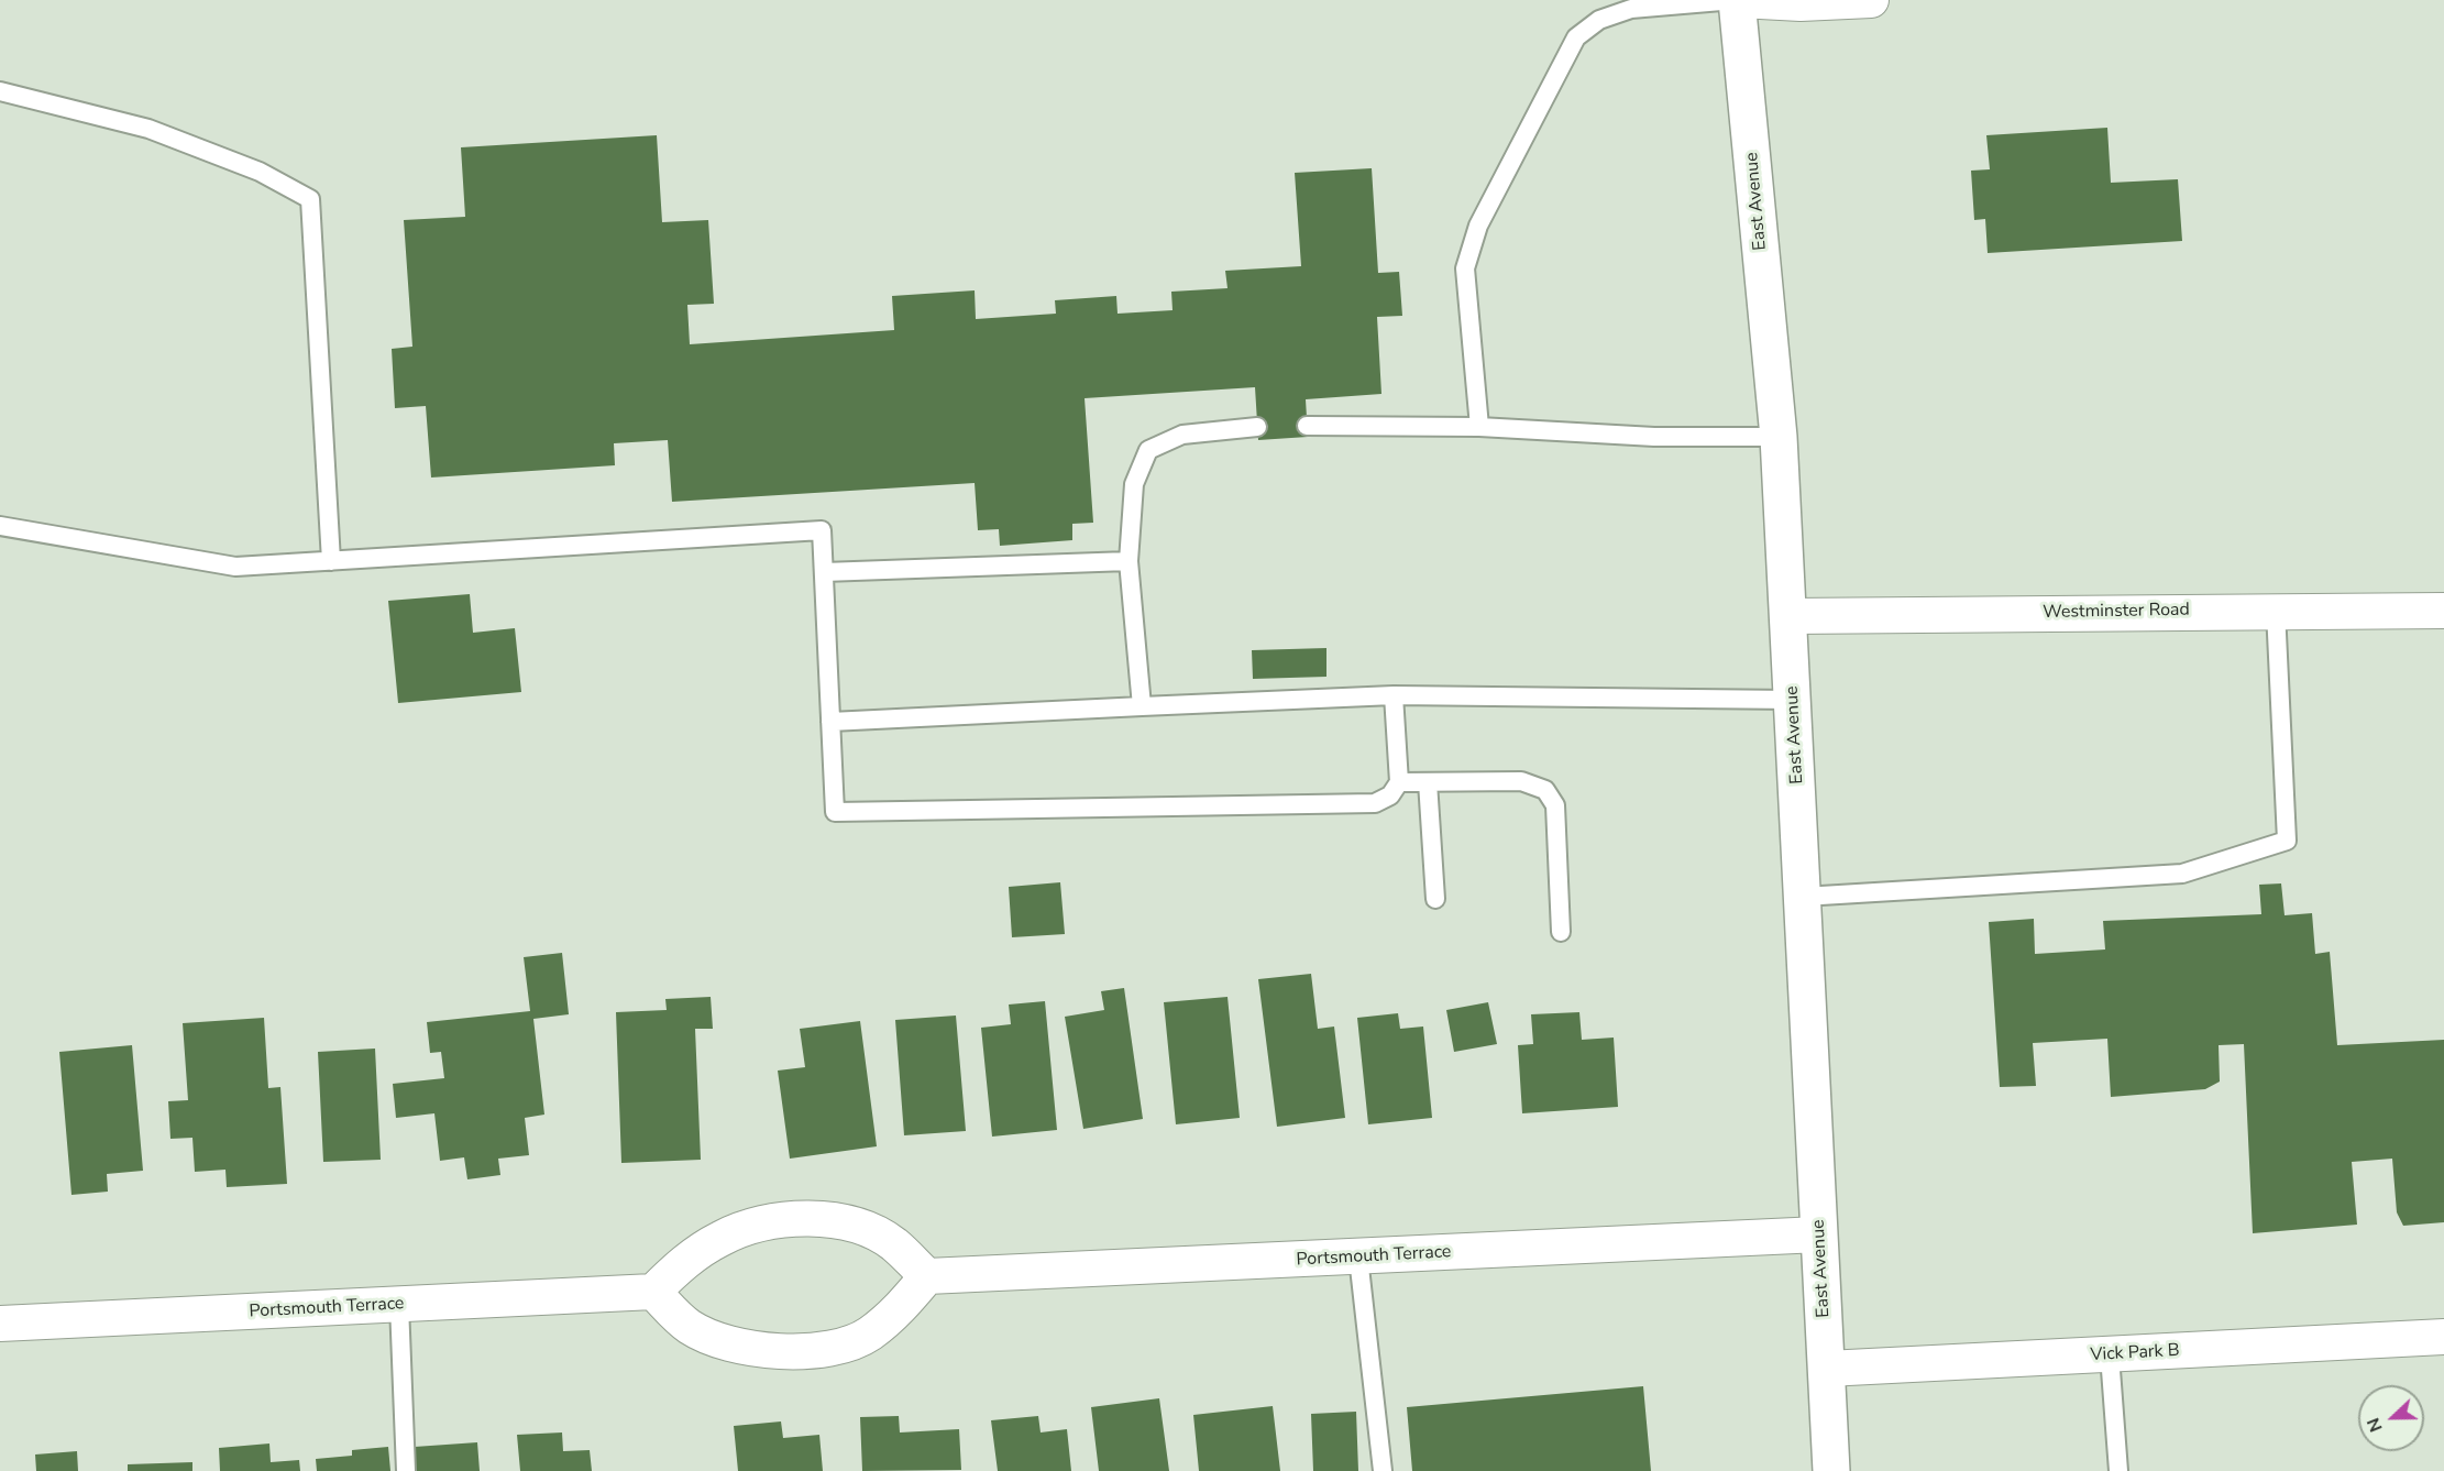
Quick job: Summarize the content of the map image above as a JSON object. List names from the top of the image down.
{
  "streets": {
    "main road": ["East Avenue"],
    "street": ["Westminster Road", "Portsmouth Terrace", "Vick Park B"]
  },
  "crossings": [
    ["East Avenue", "Westminster Road"],
    ["East Avenue", "Portsmouth Terrace"],
    ["East Avenue", "Vick Park B"]
  ],
  "north": "left"
}
